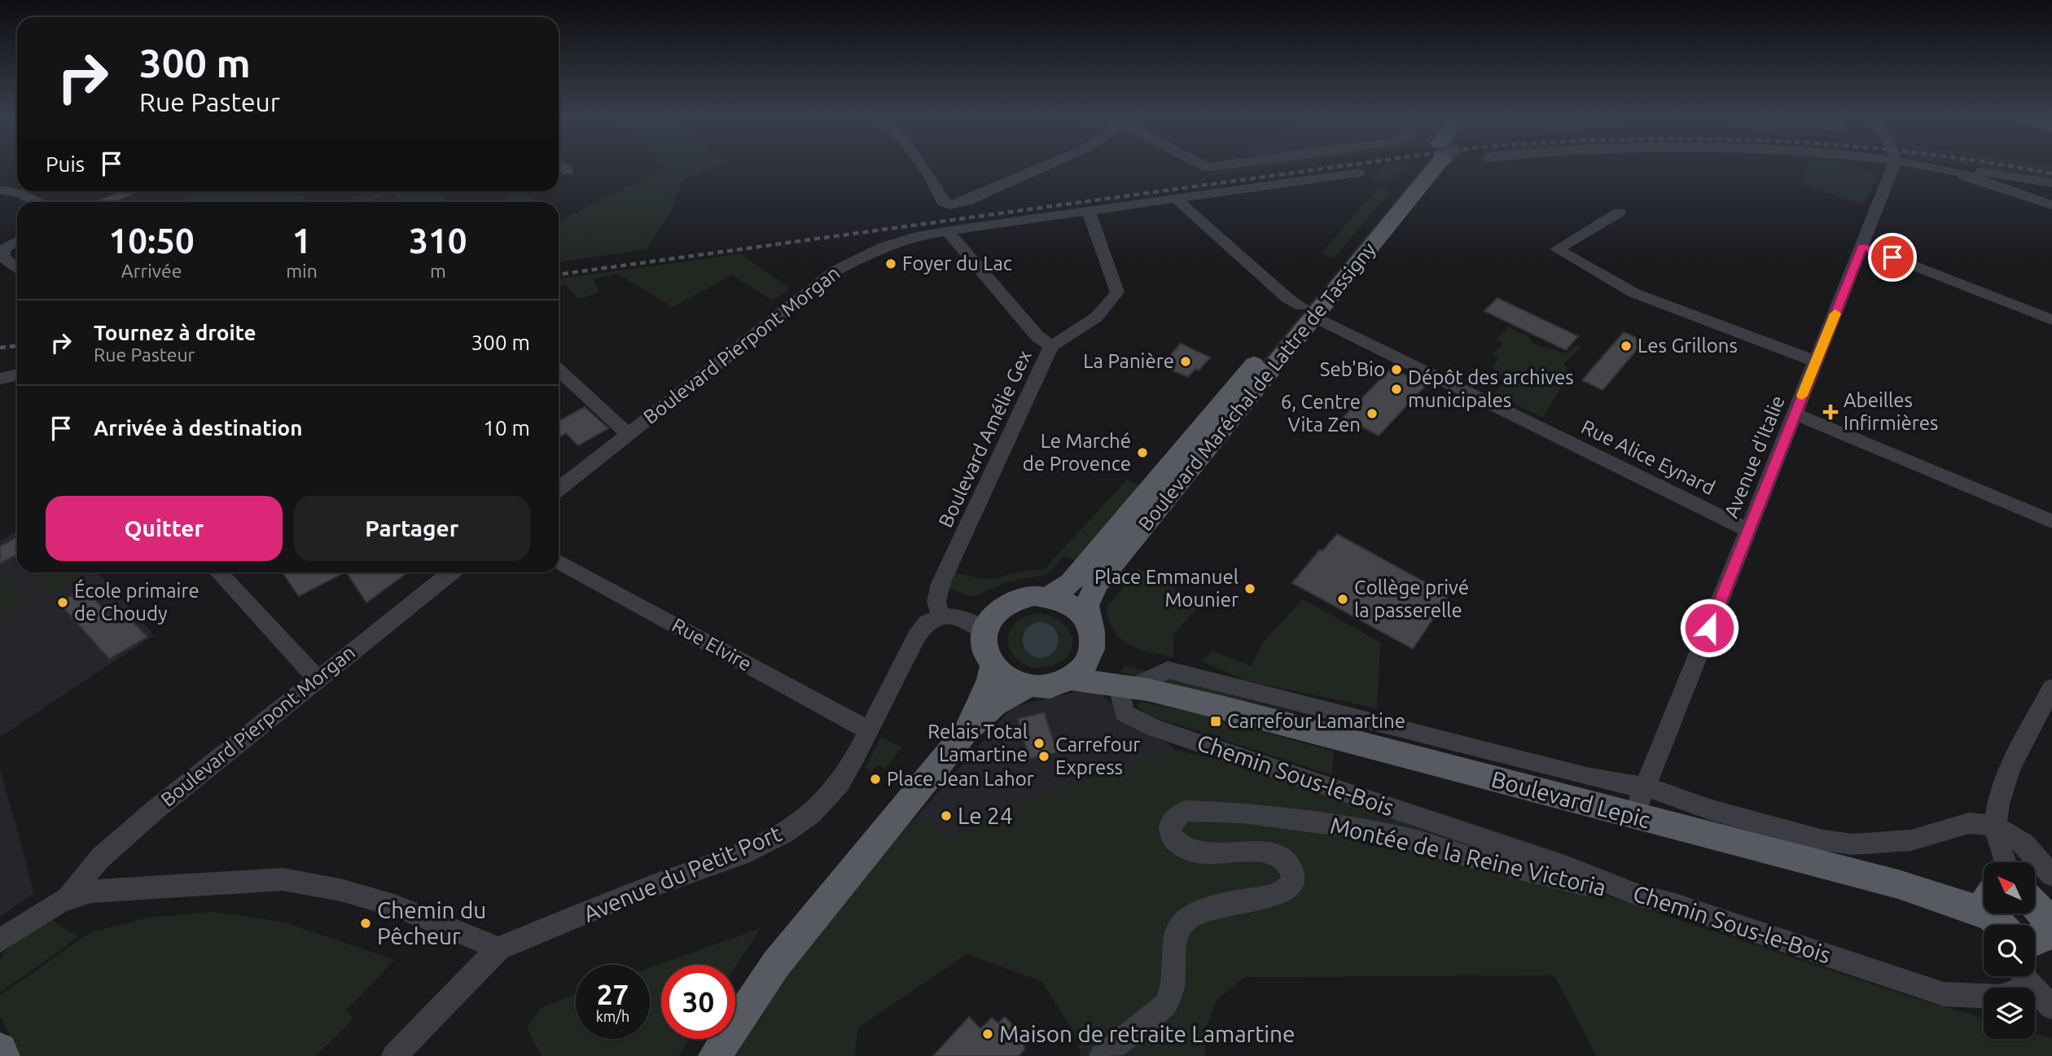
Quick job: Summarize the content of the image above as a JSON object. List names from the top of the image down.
{
  "streets": {
    "main road": ["Boulevard Maréchal de Lattre de Tassigny", "Boulevard Lepic"],
    "street": [
      "Boulevard Pierpont Morgan",
      "Boulevard Amélie Gex",
      "Avenue d'Italie",
      "Rue Alice Eynard",
      "Rue Elvire",
      "Chemin Sous-le-Bois",
      "Montée de la Reine Victoria",
      "Avenue du Petit Port"
    ]
  },
  "crossings": [
    ["Boulevard Pierpont Morgan", "Boulevard Amélie Gex"],
    ["Boulevard Pierpont Morgan", "Rue Alice Eynard"],
    ["Boulevard Maréchal de Lattre de Tassigny", "Rue Alice Eynard"],
    ["Boulevard Amélie Gex", "Avenue du Petit Port"],
    ["Avenue d'Italie", "Rue Alice Eynard"],
    ["Avenue d'Italie", "Boulevard Lepic"],
    ["Rue Elvire", "Avenue du Petit Port"],
    ["Chemin Sous-le-Bois", "Boulevard Lepic"],
    ["Chemin Sous-le-Bois", "Montée de la Reine Victoria"]
  ],
  "places": {
    "other": [
      "Foyer du Lac",
      "Les Grillons",
      "La Panière",
      "Seb'Bio",
      "Dépôt des archives municipales",
      "6, Centre Vita Zen",
      "Le Marché de Provence",
      "Place Emmanuel Mounier",
      "Collège privé la passerelle",
      "École primaire de Choudy",
      "Relais Total Lamartine",
      "Carrefour Express",
      "Place Jean Lahor",
      "Le 24",
      "Chemin du Pêcheur",
      "Maison de retraite Lamartine"
    ],
    "health": ["Abeilles Infirmières"],
    "transit": ["Carrefour Lamartine"]
  },
  "north": "top left",
  "page": {
    "turn": ["300 m", "Rue Pasteur"],
    "then": "Puis",
    "eta": [
      "10:50",
      "Arrivée",
      "1",
      "min",
      "310",
      "m"
    ],
    "list": [
      {
        "name": "Tournez à droite",
        "note": "Rue Pasteur",
        "value": "300 m"
      },
      {
        "name": "Arrivée à destination",
        "value": "10 m"
      }
    ],
    "buttons": ["Quitter", "Partager"],
    "speed": "27 km/h",
    "limit": "30"
  }
}
